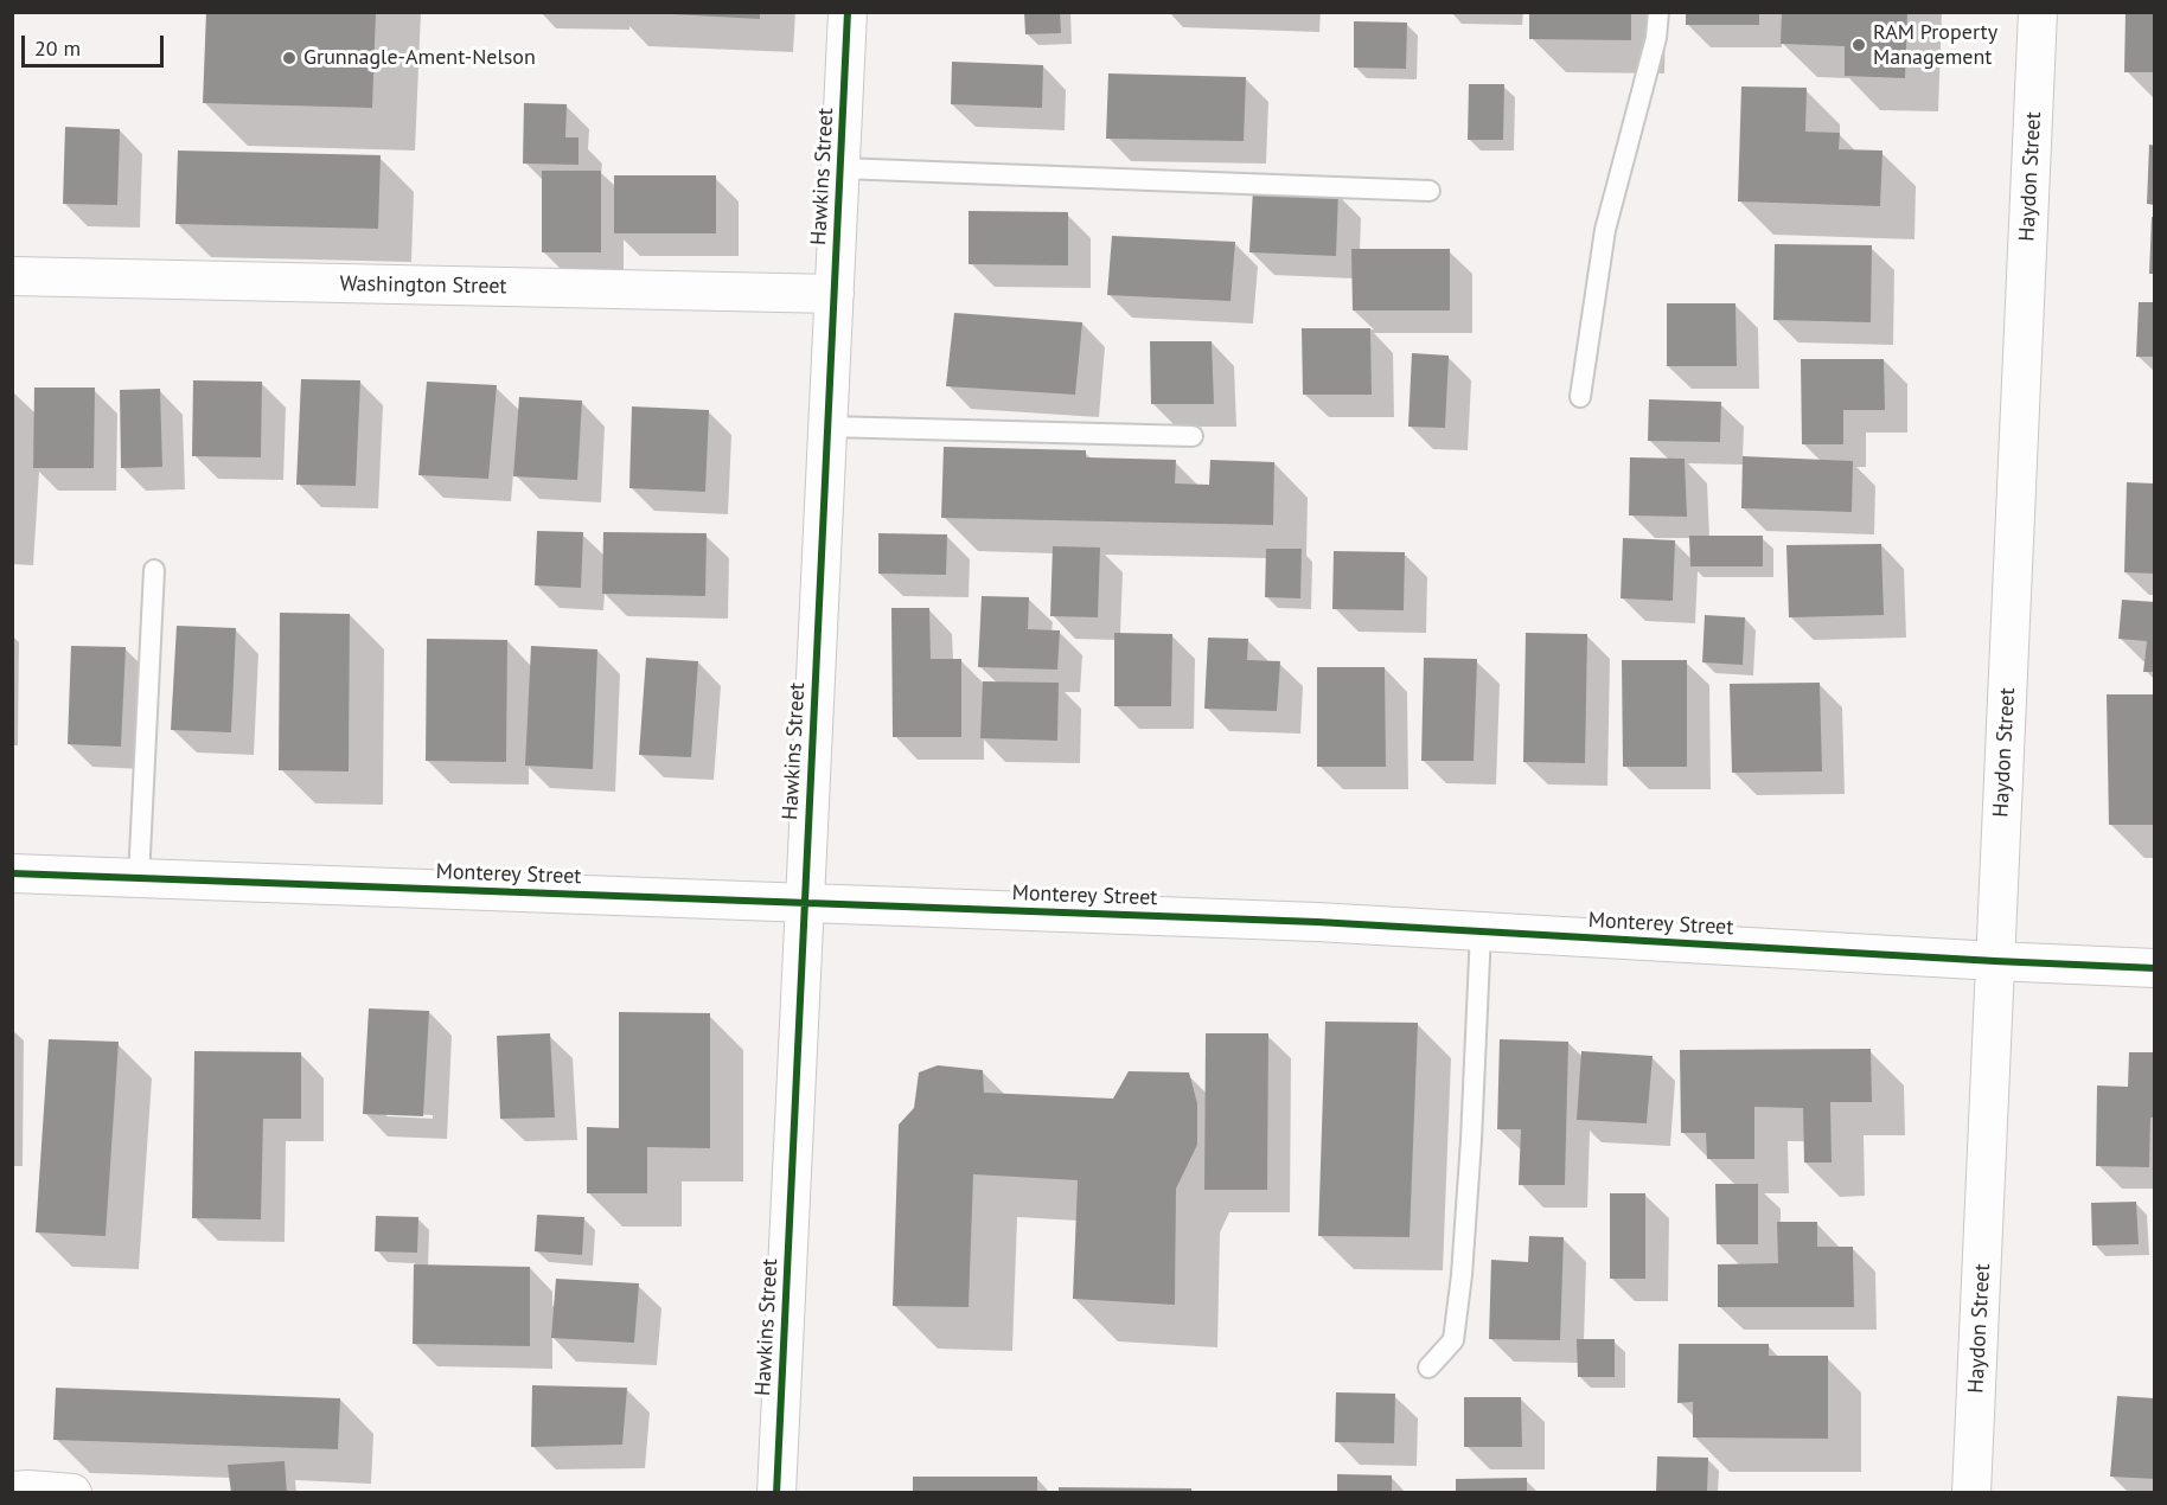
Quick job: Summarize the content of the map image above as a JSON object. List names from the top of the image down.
{
  "streets": {
    "street": [
      "Hawkins Street",
      "Haydon Street",
      "Washington Street",
      "Monterey Street"
    ]
  },
  "crossings": [
    ["Hawkins Street", "Washington Street"],
    ["Hawkins Street", "Monterey Street"],
    ["Haydon Street", "Monterey Street"]
  ],
  "places": ["RAM Property Management", "Grunnagle-Ament-Nelson"],
  "scale_bar": "20 m"
}
